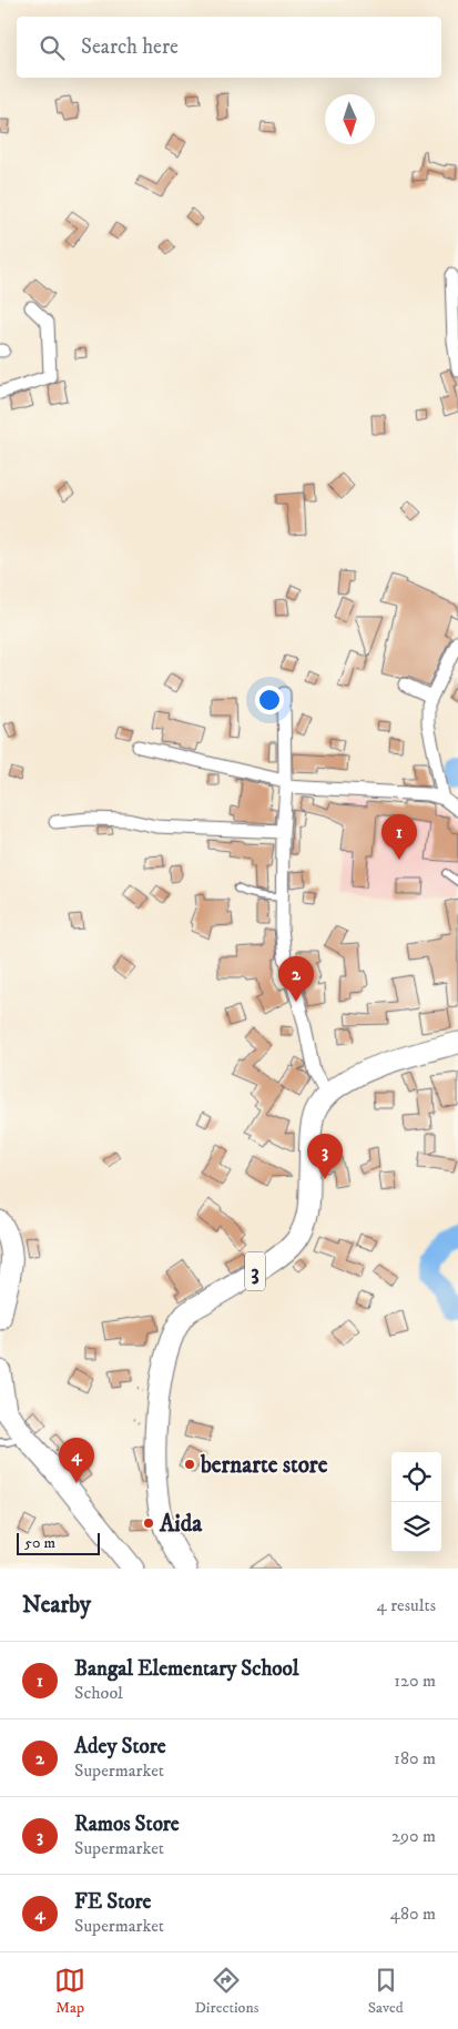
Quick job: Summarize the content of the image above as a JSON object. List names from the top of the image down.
{
  "streets": {
    "highway": ["3"]
  },
  "places": ["bernarte store", "Aida"],
  "scale_bar": "50 m",
  "north": "bottom",
  "page": {
    "search": "Search here",
    "pins": [
      "1",
      "2",
      "3",
      "4"
    ],
    "scale": "50 m",
    "heading": ["Nearby", "4 results"],
    "list": [
      {
        "mark": "1",
        "name": "Bangal Elementary School",
        "note": "School",
        "value": "120 m"
      },
      {
        "mark": "2",
        "name": "Adey Store",
        "note": "Supermarket",
        "value": "180 m"
      },
      {
        "mark": "3",
        "name": "Ramos Store",
        "note": "Supermarket",
        "value": "290 m"
      },
      {
        "mark": "4",
        "name": "FE Store",
        "note": "Supermarket",
        "value": "480 m"
      }
    ],
    "nav": ["Map", "Directions", "Saved"]
  }
}
